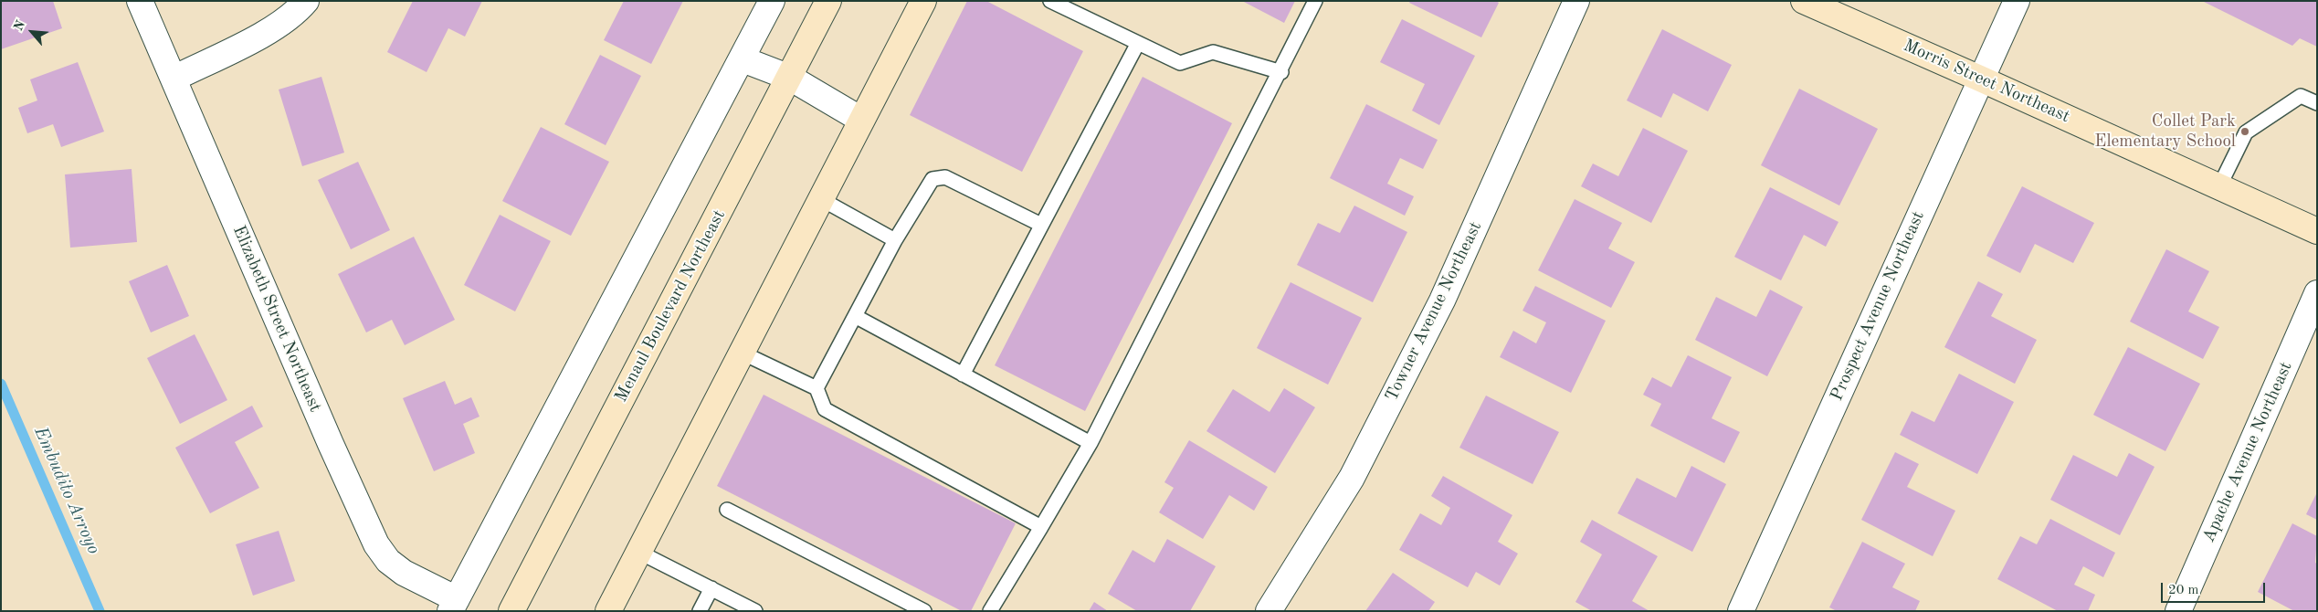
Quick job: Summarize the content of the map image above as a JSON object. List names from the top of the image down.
{
  "streets": {
    "main road": ["Morris Street Northeast", "Menaul Boulevard Northeast"],
    "street": [
      "Prospect Avenue Northeast",
      "Towner Avenue Northeast",
      "Elizabeth Street Northeast",
      "Apache Avenue Northeast"
    ]
  },
  "crossings": [
    ["Morris Street Northeast", "Prospect Avenue Northeast"]
  ],
  "water": ["Embudito Arroyo"],
  "places": ["Collet Park Elementary School"],
  "scale_bar": "20 m",
  "north": "top left"
}
